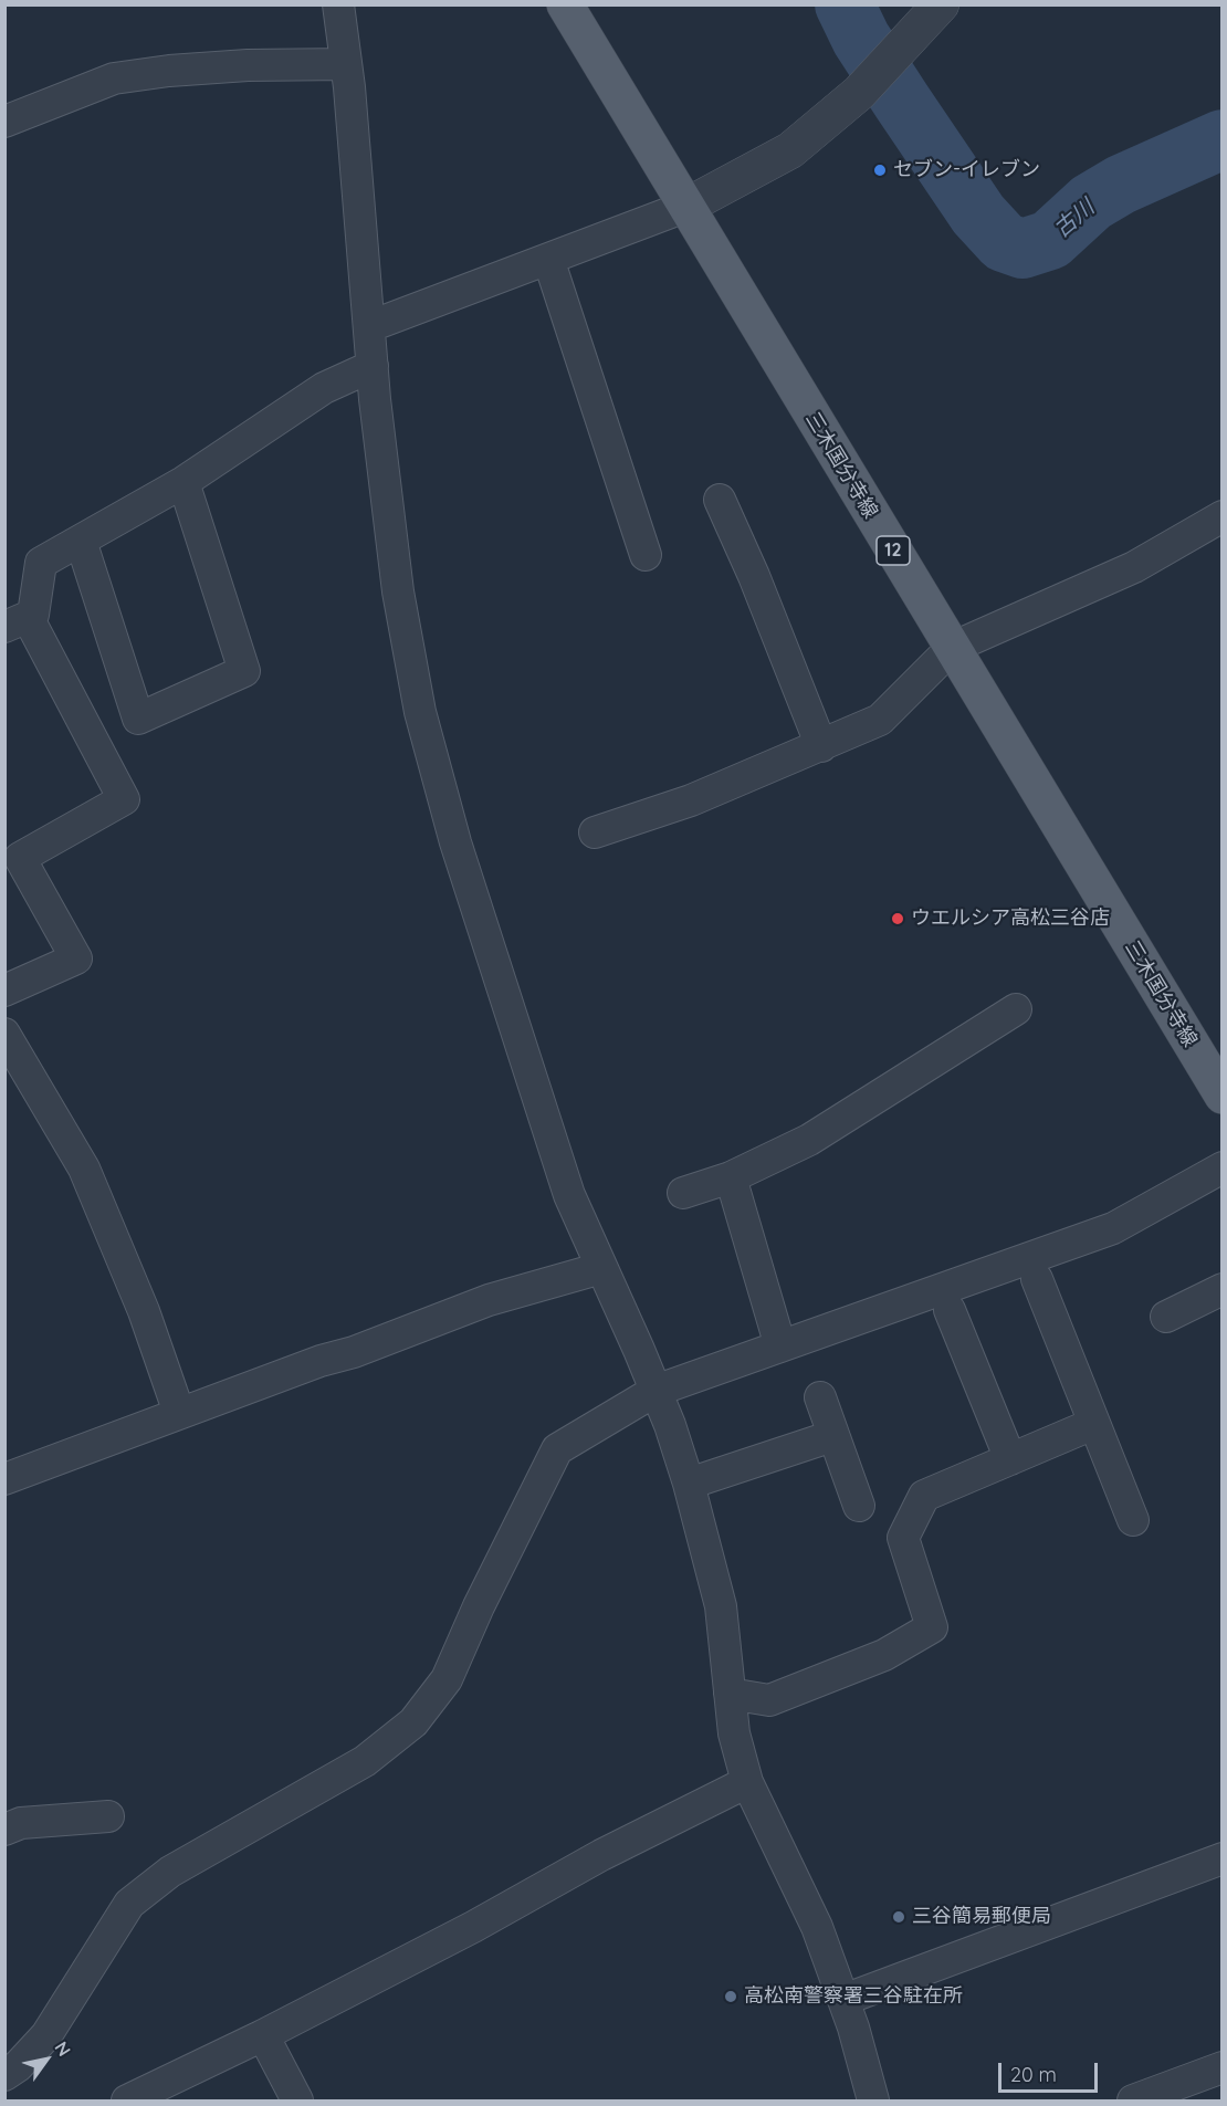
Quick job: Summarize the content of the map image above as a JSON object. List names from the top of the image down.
{
  "streets": {
    "main road": ["三木国分寺線", "12"]
  },
  "water": ["古川"],
  "places": [
    "セブン-イレブン",
    "ウエルシア高松三谷店",
    "三谷簡易郵便局",
    "高松南警察署三谷駐在所"
  ],
  "scale_bar": "20 m",
  "north": "top right"
}
